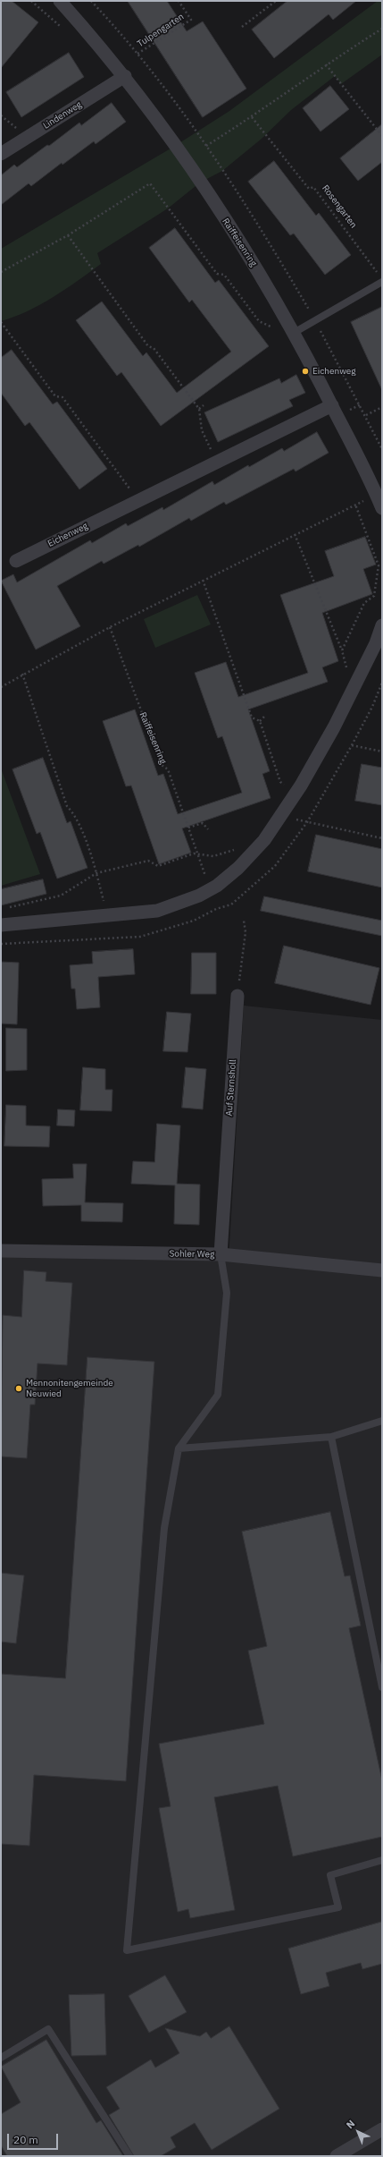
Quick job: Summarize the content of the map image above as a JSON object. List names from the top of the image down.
{
  "streets": {
    "street": [
      "Lindenweg",
      "Raiffeisenring",
      "Eichenweg",
      "Auf Sternsholl",
      "Sohler Weg"
    ],
    "path": ["Tulpengarten", "Rosengarten"]
  },
  "crossings": [
    ["Lindenweg", "Raiffeisenring"],
    ["Raiffeisenring", "Eichenweg"],
    ["Auf Sternsholl", "Sohler Weg"]
  ],
  "places": ["Eichenweg", "Mennonitengemeinde Neuwied"],
  "scale_bar": "20 m",
  "north": "top left"
}
